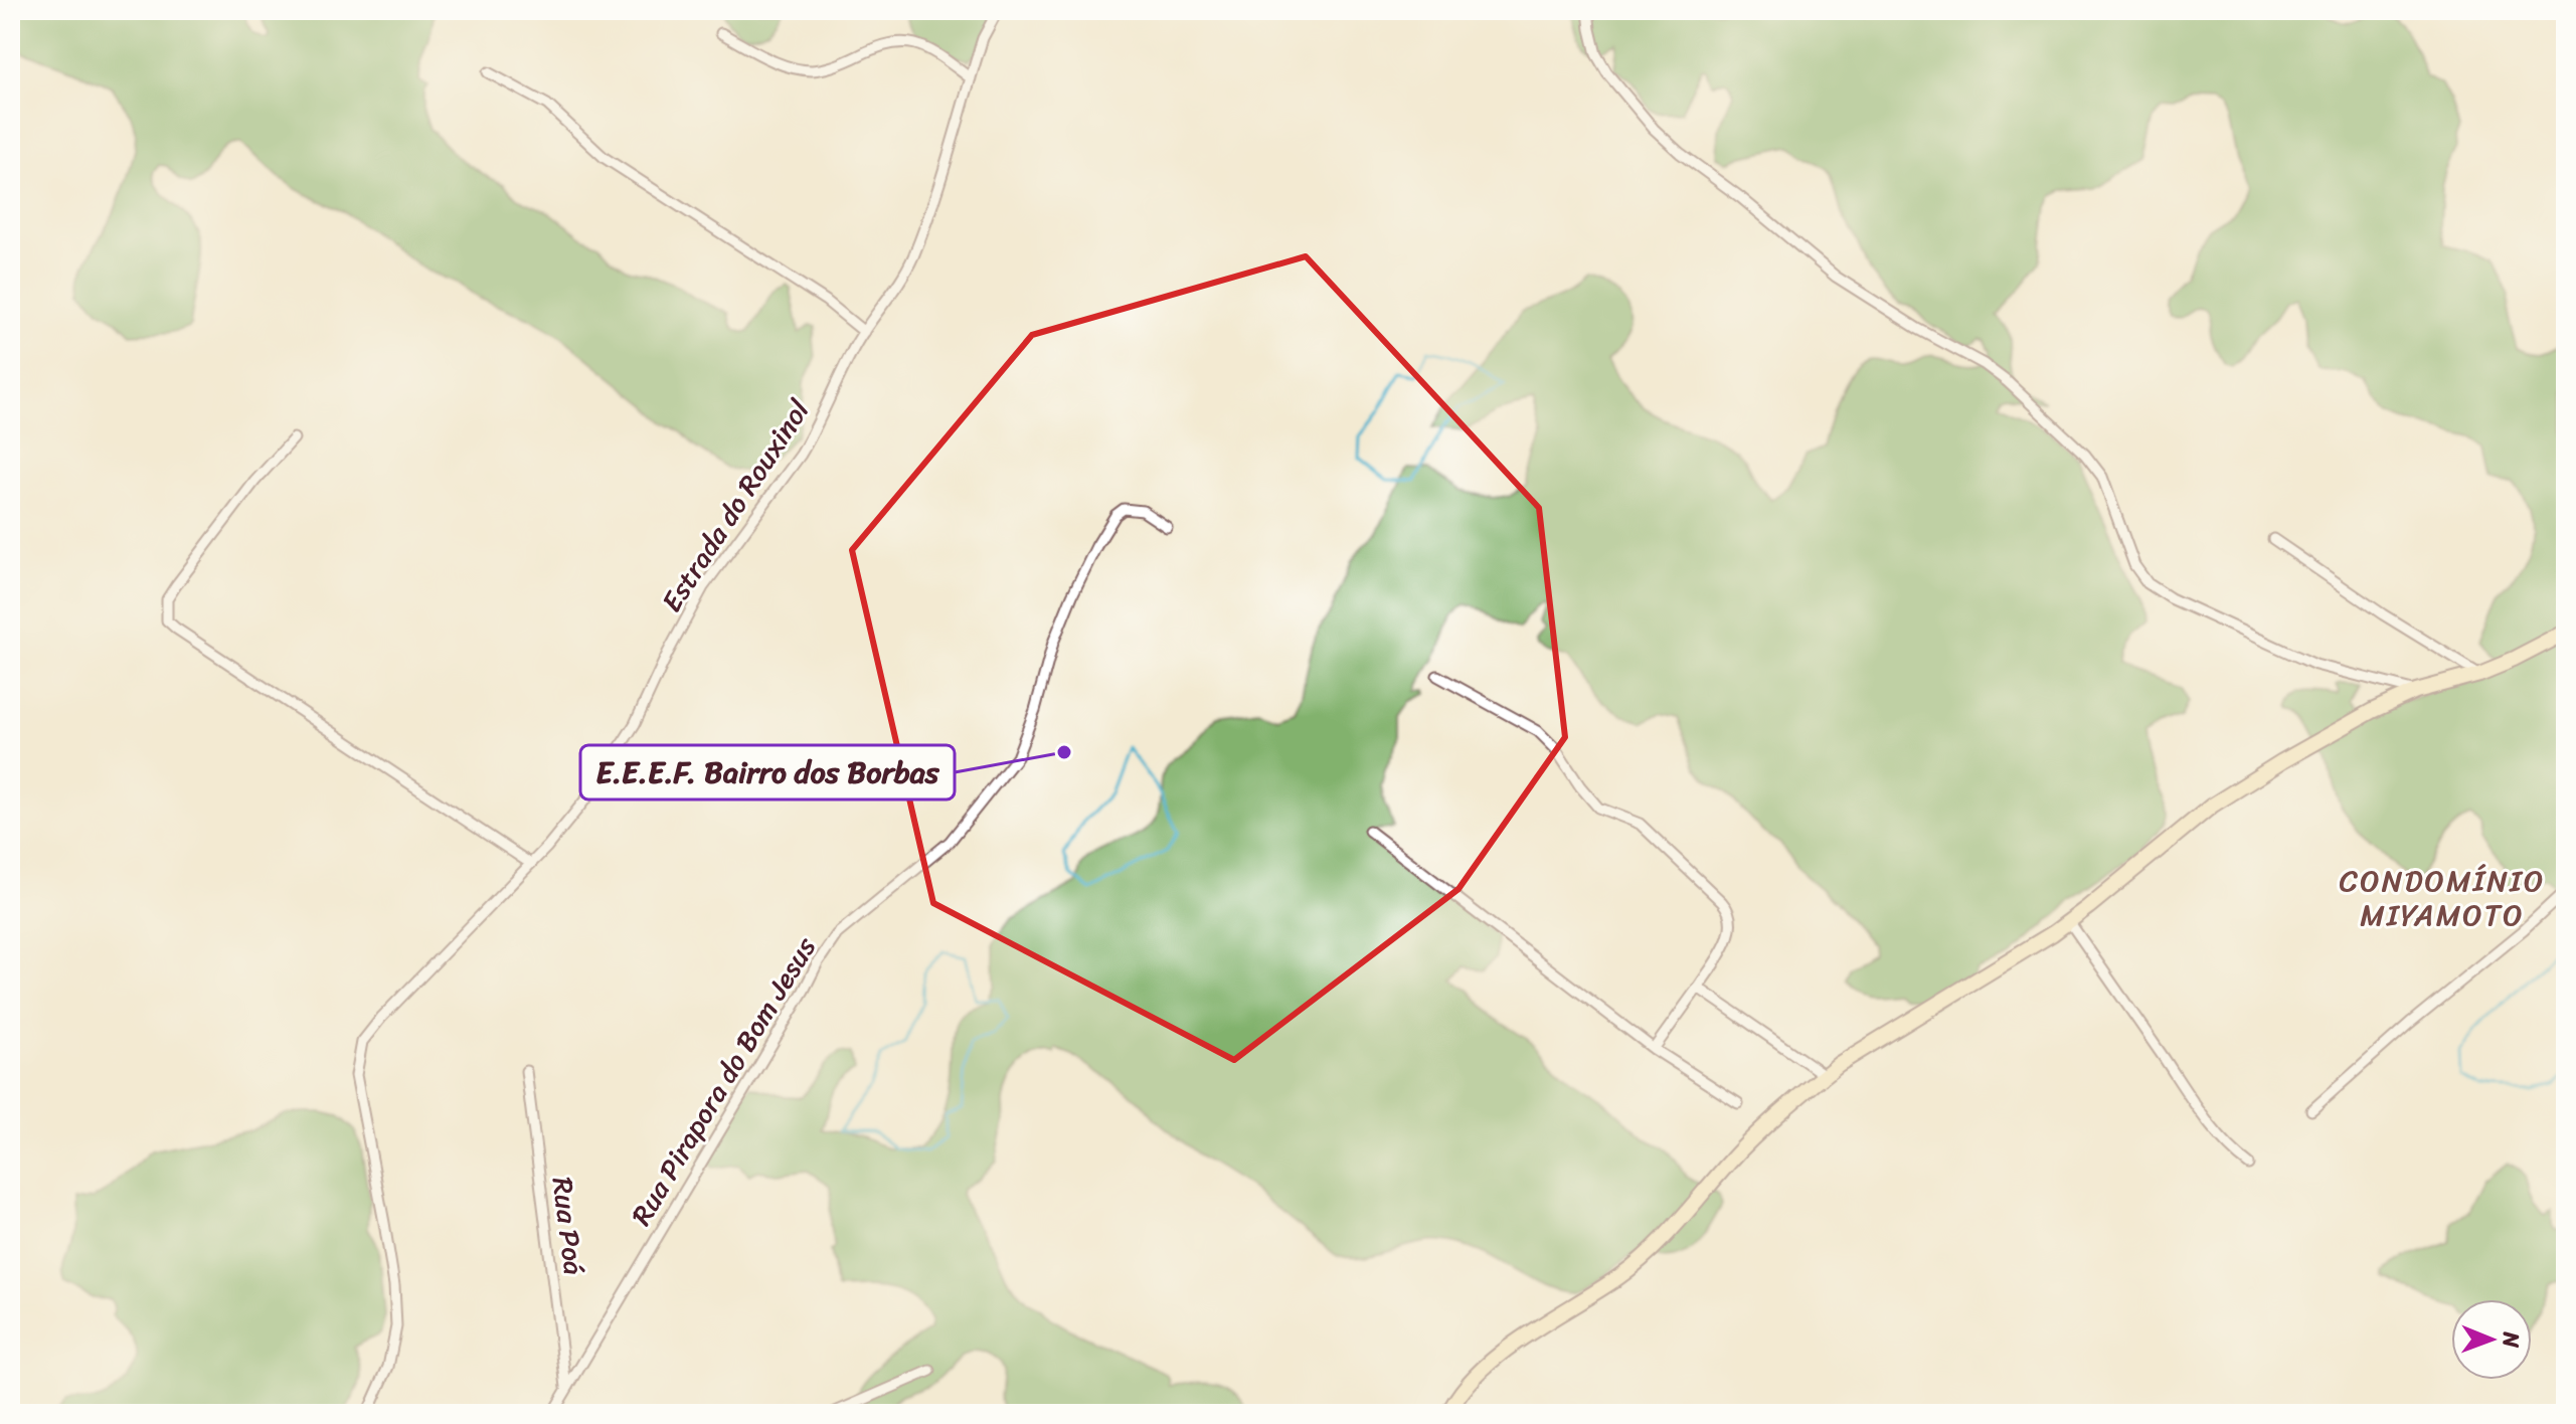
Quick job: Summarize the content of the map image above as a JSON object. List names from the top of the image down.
{
  "streets": {
    "street": ["Estrada do Rouxinol", "Rua Pirapora do Bom Jesus", "Rua Poá"]
  },
  "crossings": [
    ["Rua Pirapora do Bom Jesus", "Rua Poá"]
  ],
  "districts": ["CONDOMÍNIO MIYAMOTO"],
  "places": ["E.E.E.F. Bairro dos Borbas"],
  "north": "right"
}
